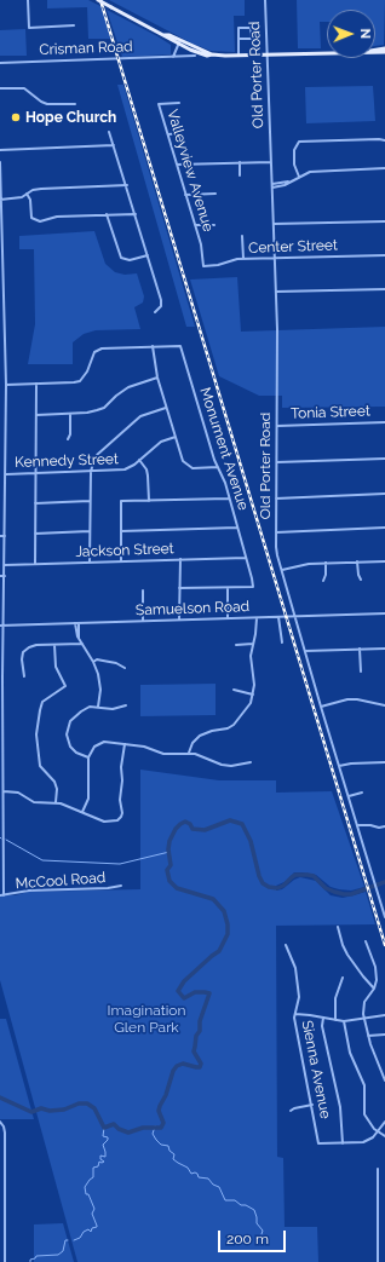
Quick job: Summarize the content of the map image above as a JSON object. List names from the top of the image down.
{
  "streets": {
    "main road": ["Crisman Road"],
    "street": [
      "Old Porter Road",
      "Valleyview Avenue",
      "Center Street",
      "Tonia Street",
      "Monument Avenue",
      "Kennedy Street",
      "Jackson Street",
      "Samuelson Road",
      "McCool Road",
      "Sienna Avenue"
    ]
  },
  "crossings": [
    ["Crisman Road", "Old Porter Road"],
    ["Old Porter Road", "Center Street"],
    ["Old Porter Road", "Tonia Street"],
    ["Old Porter Road", "Samuelson Road"],
    ["Valleyview Avenue", "Center Street"],
    ["Monument Avenue", "Jackson Street"]
  ],
  "parks": ["Imagination Glen Park"],
  "places": ["Hope Church"],
  "scale_bar": "200 m",
  "north": "right"
}
